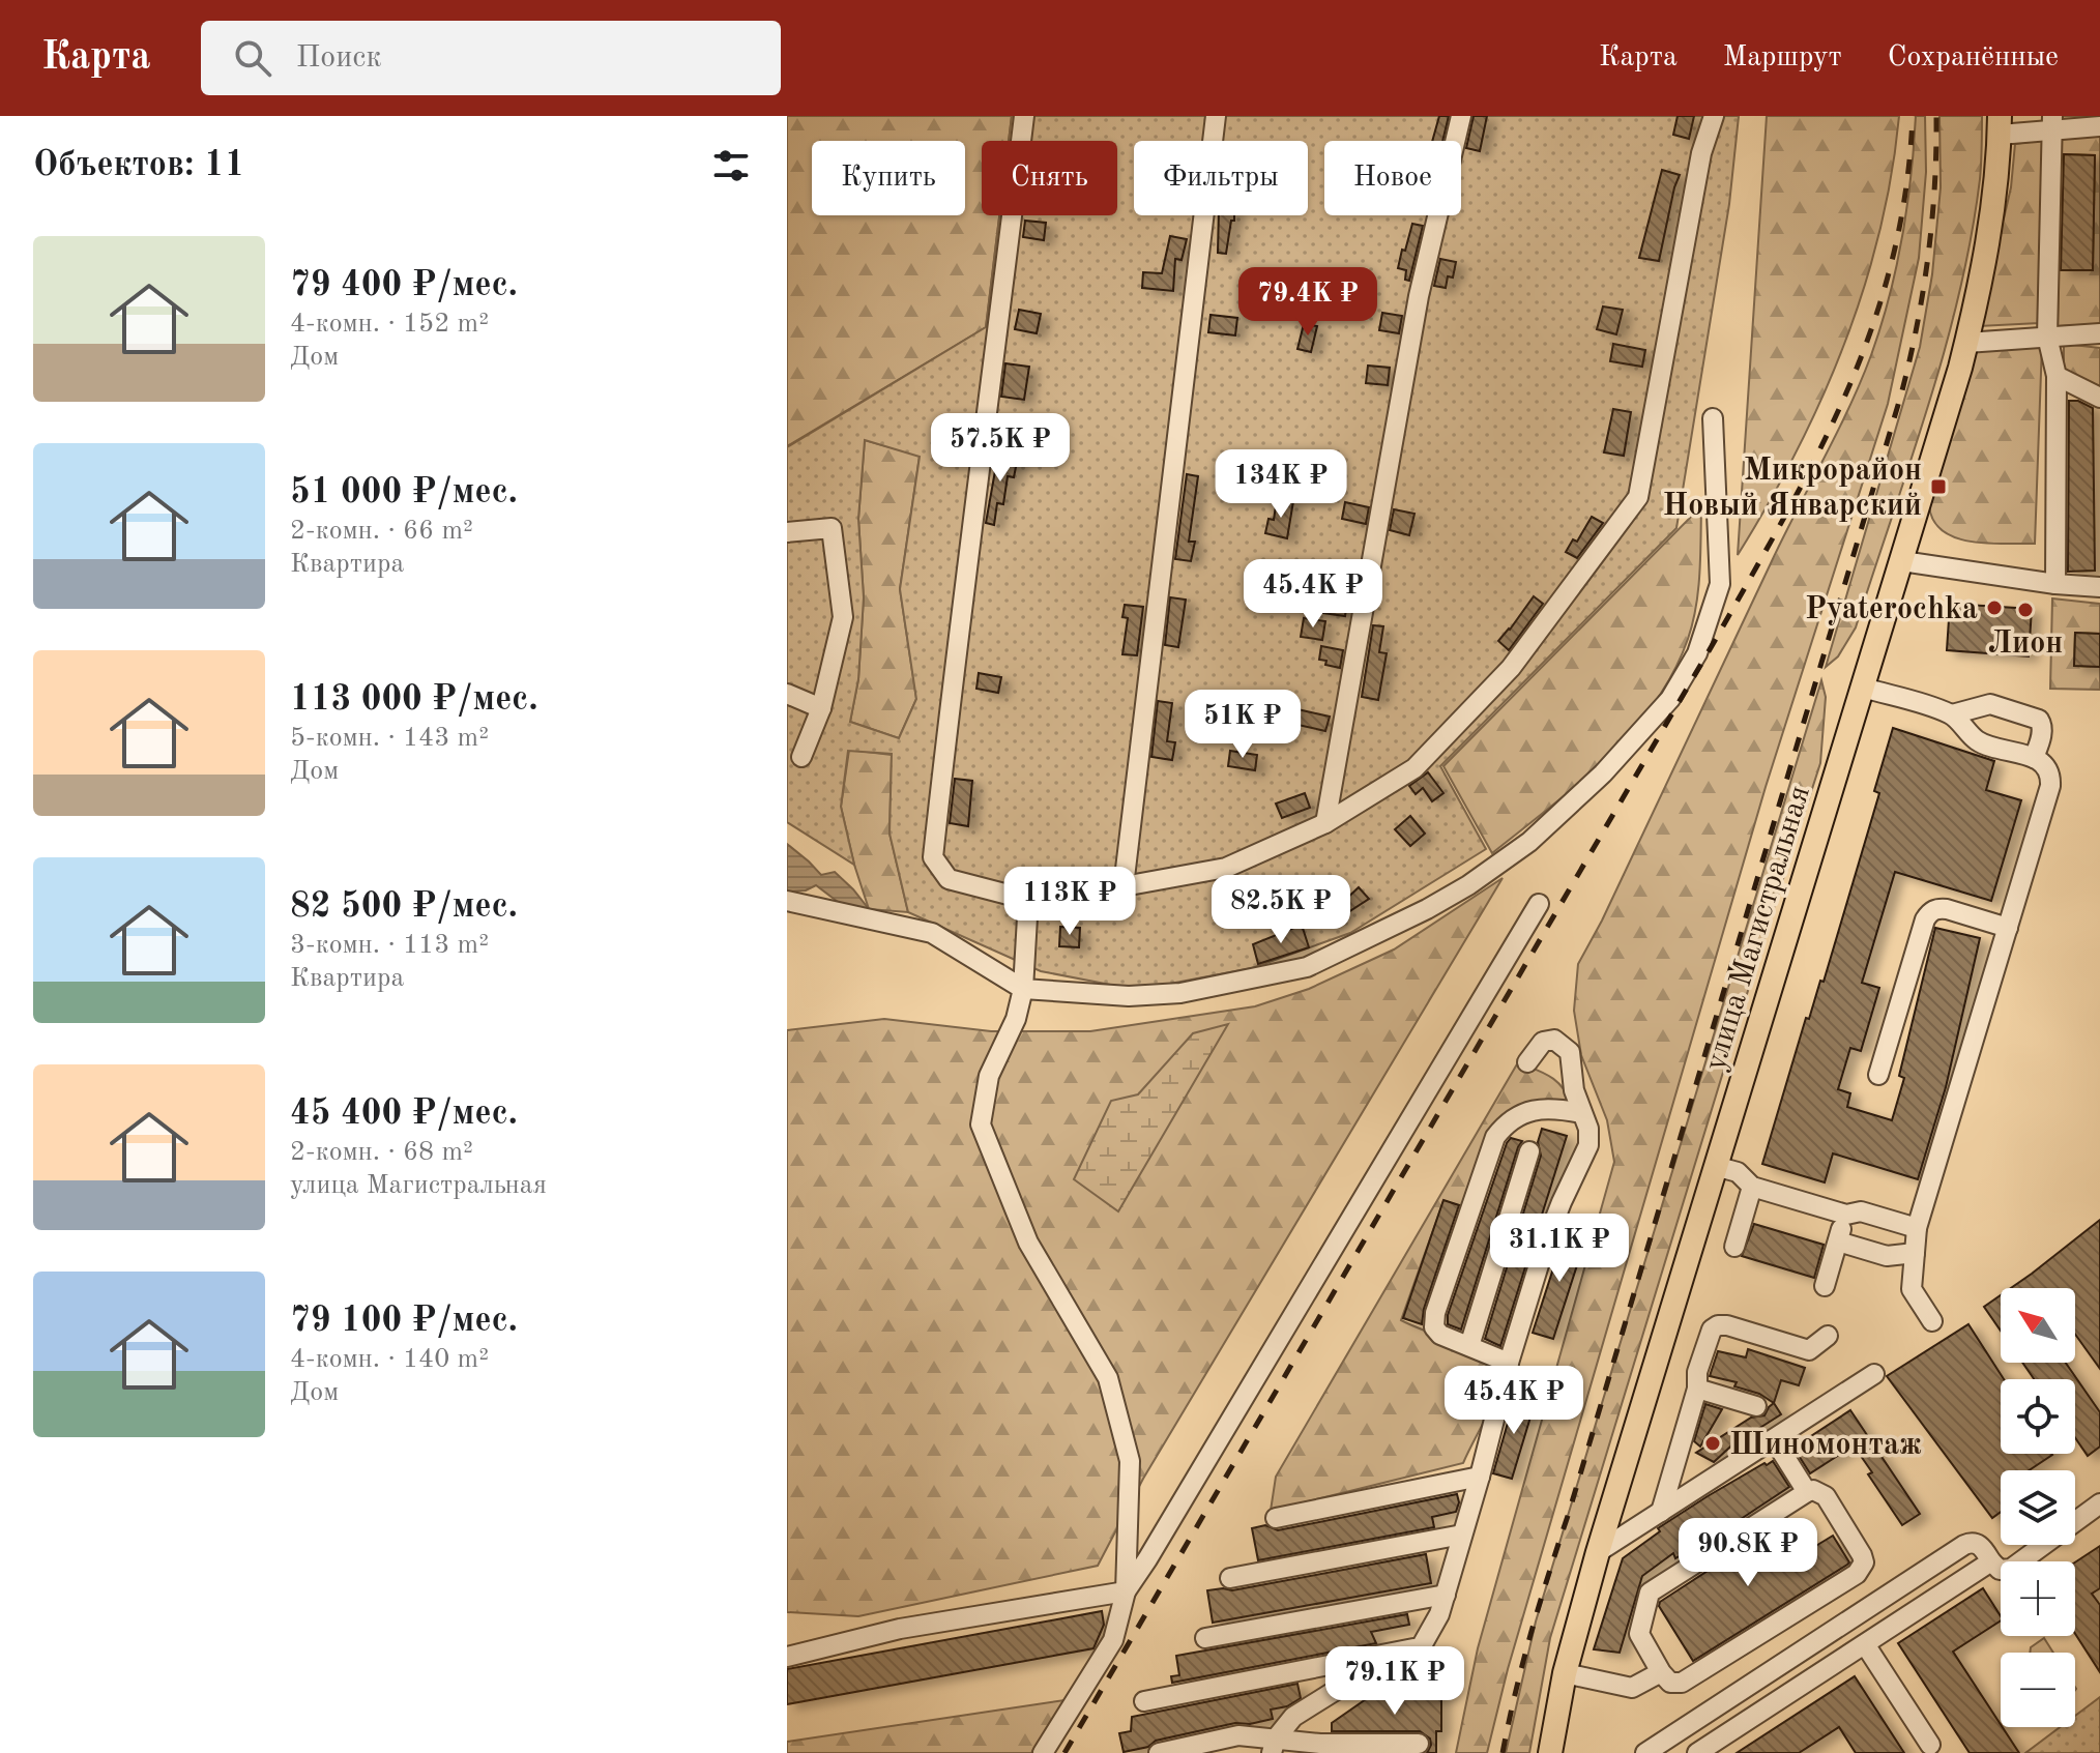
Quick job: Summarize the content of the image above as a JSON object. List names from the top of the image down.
{
  "streets": {
    "main road": ["улица Магистральная"]
  },
  "places": {
    "transit": ["Микрорайон Новый Январский"],
    "other": ["Pyaterochka", "Лион", "Шиномонтаж"]
  },
  "north": "top left",
  "page": {
    "header": "Карта",
    "search": "Поиск",
    "nav": ["Карта", "Маршрут", "Сохранённые"],
    "heading": "Объектов: 11",
    "chip": [
      "Купить",
      "Снять",
      "Фильтры",
      "Новое"
    ],
    "list": [
      {
        "name": "79 400 ₽/мес.",
        "note": "4-комн. · 152 m² · Дом"
      },
      {
        "name": "51 000 ₽/мес.",
        "note": "2-комн. · 66 m² · Квартира"
      },
      {
        "name": "113 000 ₽/мес.",
        "note": "5-комн. · 143 m² · Дом"
      },
      {
        "name": "82 500 ₽/мес.",
        "note": "3-комн. · 113 m² · Квартира"
      },
      {
        "name": "45 400 ₽/мес.",
        "note": "2-комн. · 68 m² · улица Магистральная"
      },
      {
        "name": "79 100 ₽/мес.",
        "note": "4-комн. · 140 m² · Дом"
      }
    ],
    "price": [
      "79.4K ₽",
      "57.5K ₽",
      "134K ₽",
      "45.4K ₽",
      "51K ₽",
      "113K ₽",
      "82.5K ₽",
      "31.1K ₽",
      "45.4K ₽",
      "90.8K ₽",
      "79.1K ₽"
    ],
    "map_buttons": ["+", "−"]
  }
}
